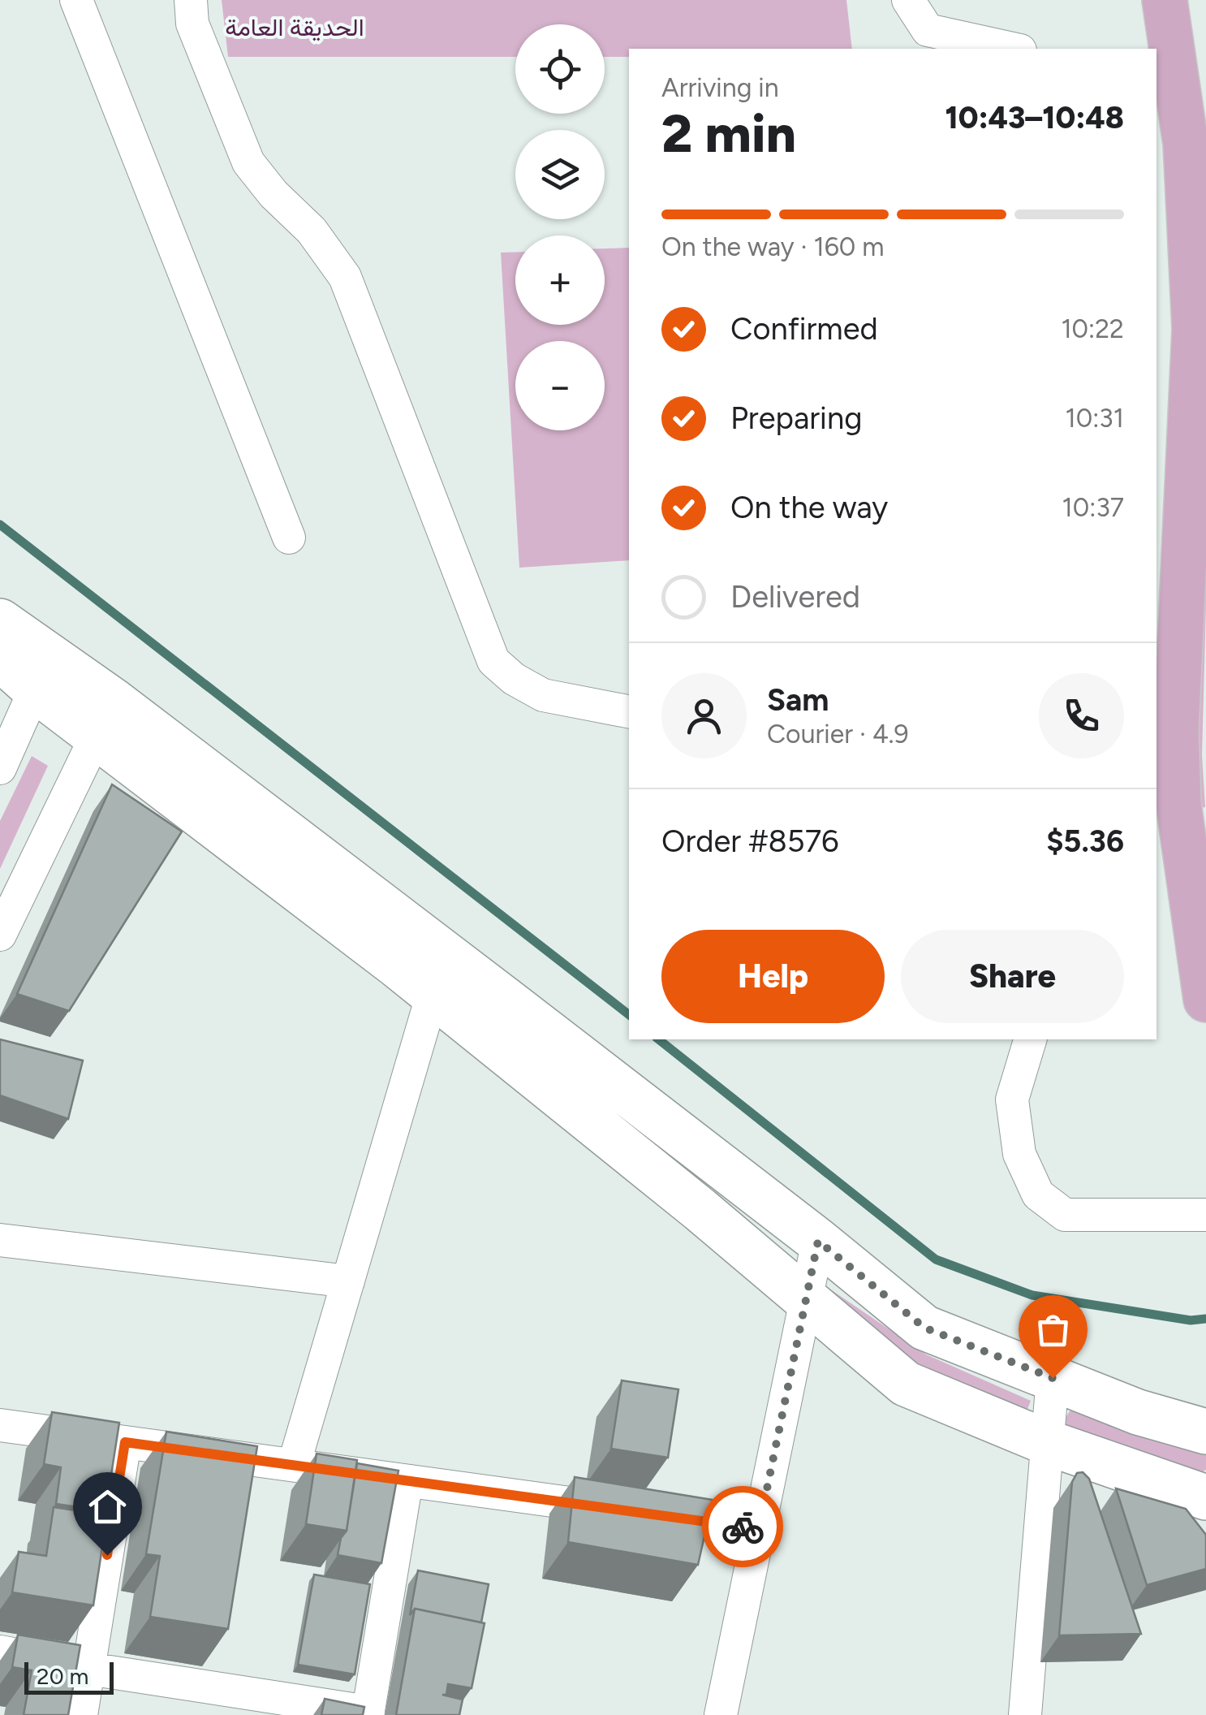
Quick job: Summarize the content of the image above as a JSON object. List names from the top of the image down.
{
  "parks": ["الحديقة العامة"],
  "scale_bar": "20 m",
  "page": {
    "map_buttons": ["+", "−"],
    "heading": ["2 min", "Arriving in", "10:43–10:48"],
    "panel": [
      "Sam",
      "Courier · 4.9",
      "Order #8576",
      "$5.36"
    ],
    "bar": "On the way · 160 m",
    "list": [
      ["Confirmed", "10:22"],
      ["Preparing", "10:31"],
      ["On the way", "10:37"],
      "Delivered"
    ],
    "buttons": ["Help", "Share"],
    "scale": "20 m"
  }
}
